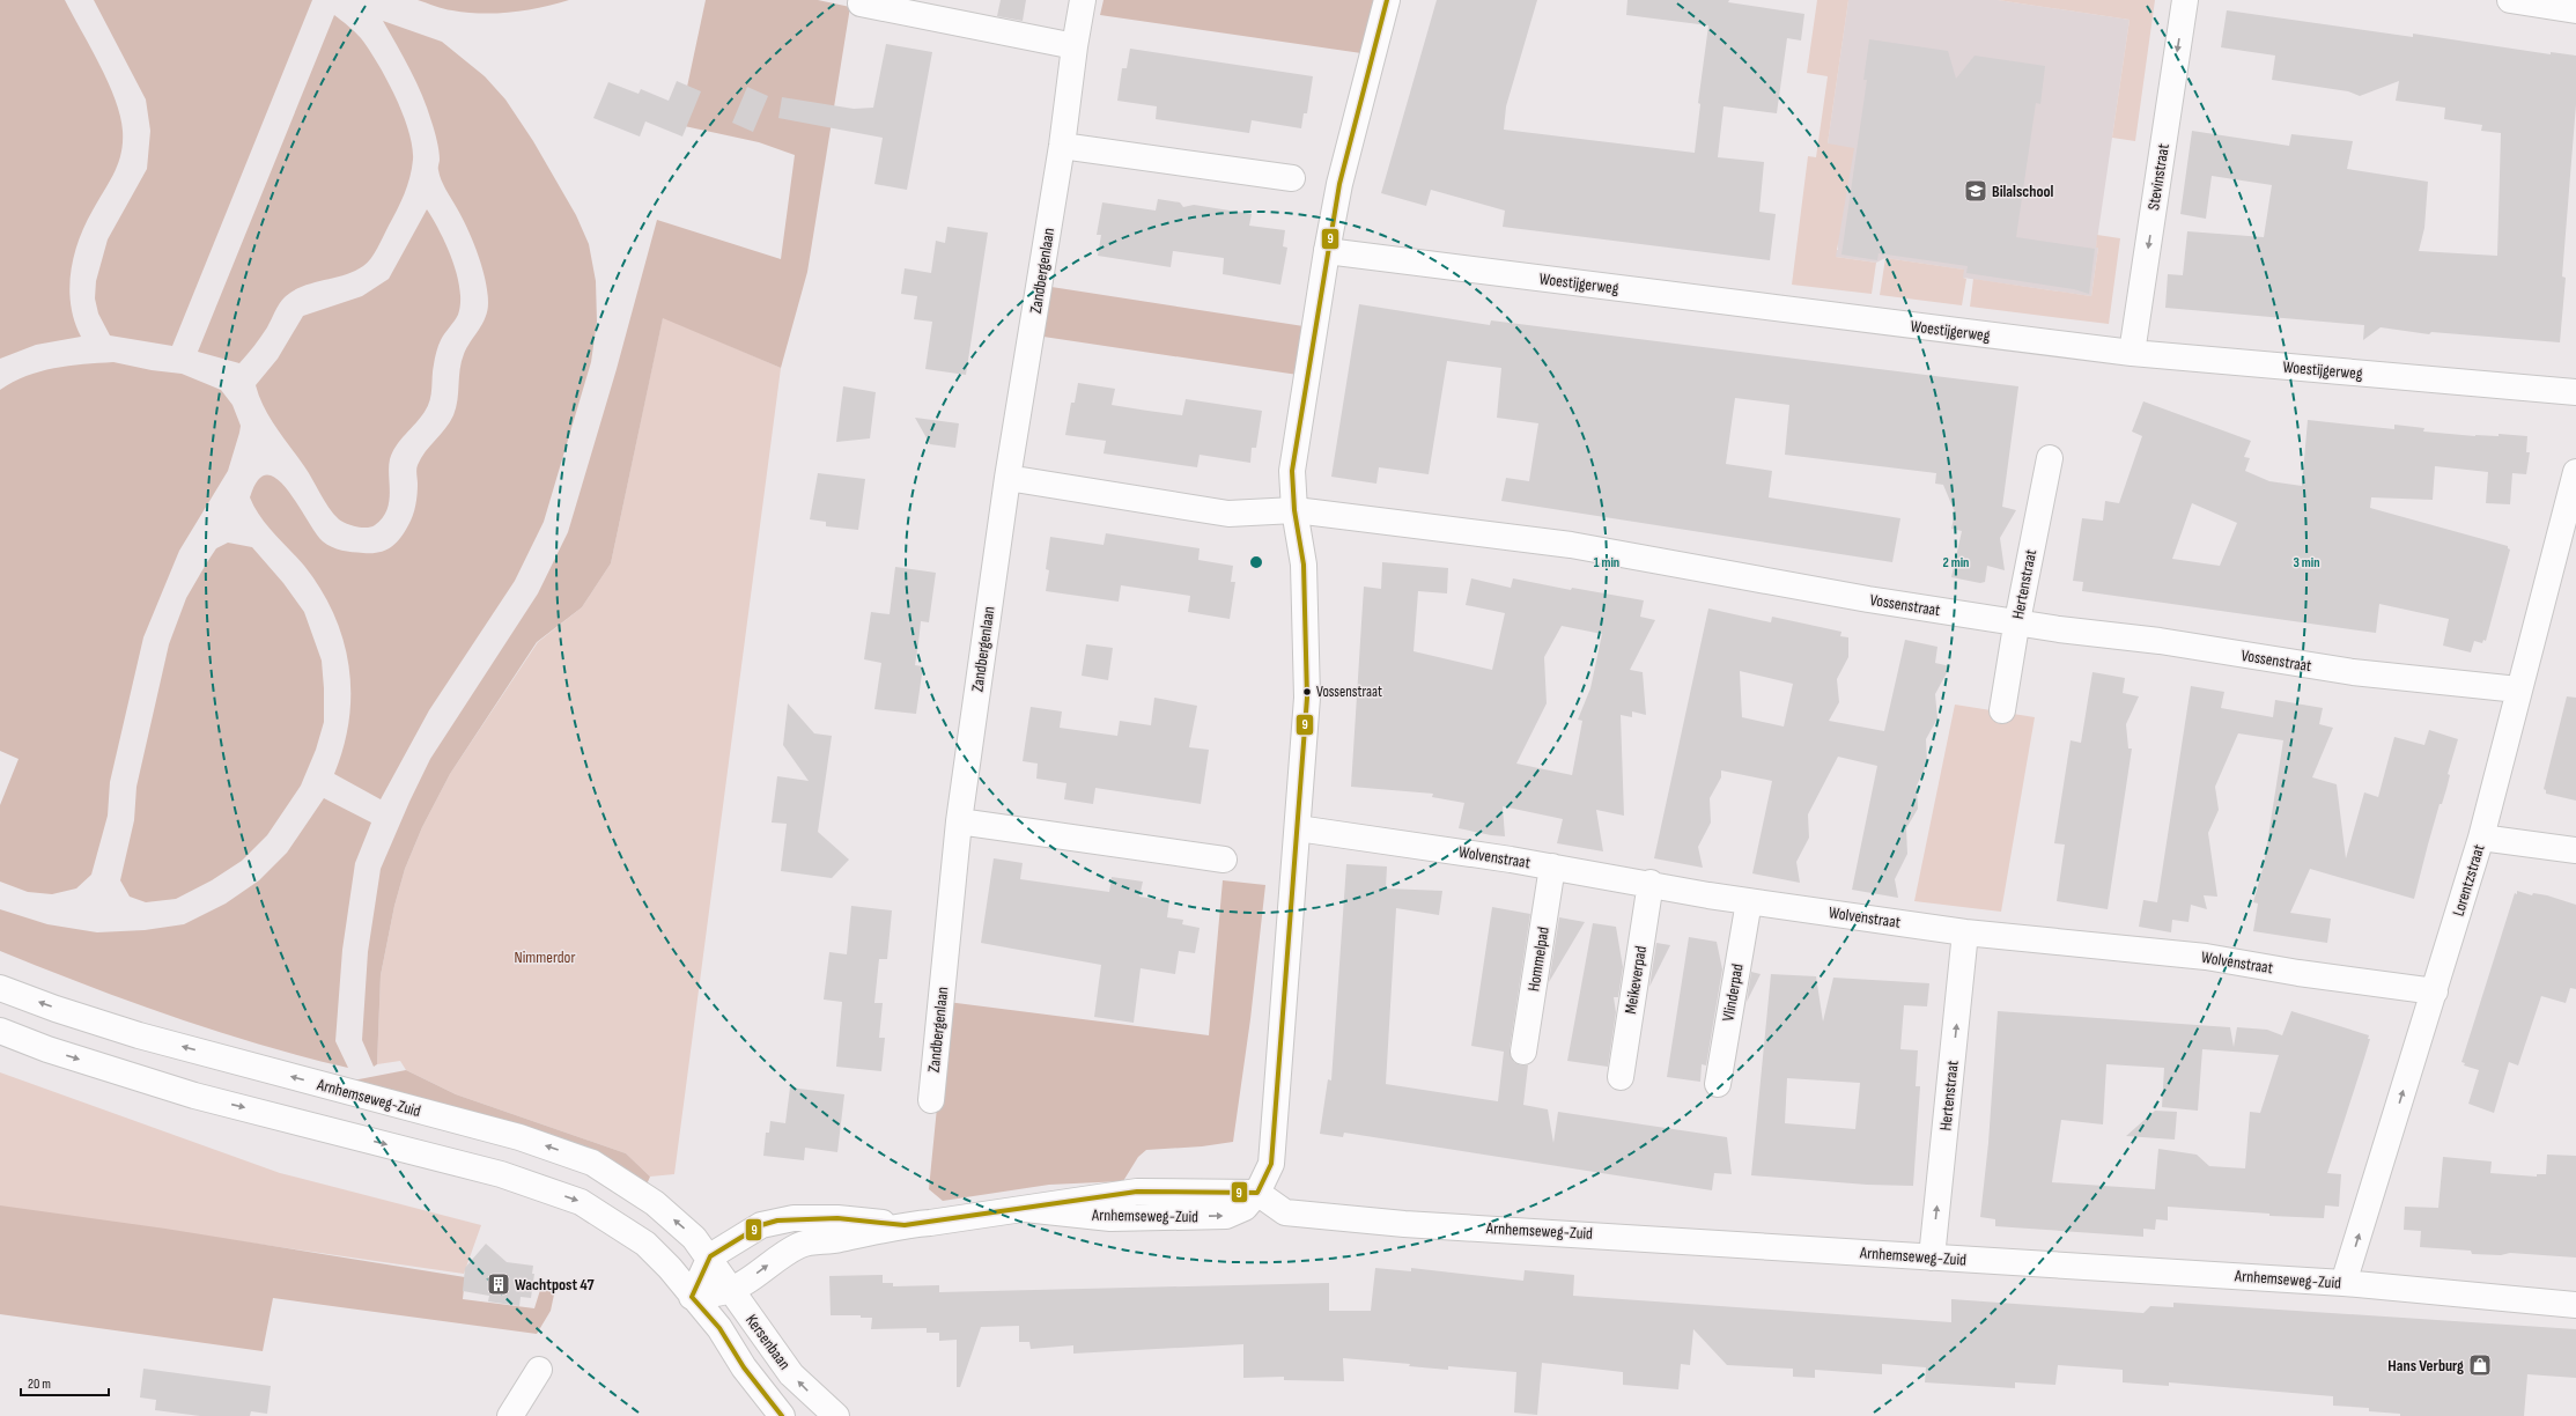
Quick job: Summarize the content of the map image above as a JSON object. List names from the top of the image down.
{
  "streets": {
    "street": [
      "Stevinstraat",
      "Zandbergenlaan",
      "Woestijgerweg",
      "Hertenstraat",
      "Vossenstraat",
      "Wolvenstraat",
      "Lorentzstraat",
      "Hommelpad",
      "Meikeverpad",
      "Vlinderpad",
      "Arnhemseweg-Zuid",
      "Kersenbaan"
    ]
  },
  "crossings": [
    ["Stevinstraat", "Woestijgerweg"],
    ["Hertenstraat", "Vossenstraat"],
    ["Hertenstraat", "Wolvenstraat"],
    ["Hertenstraat", "Arnhemseweg-Zuid"],
    ["Vossenstraat", "Lorentzstraat"],
    ["Wolvenstraat", "Lorentzstraat"],
    ["Wolvenstraat", "Hommelpad"],
    ["Wolvenstraat", "Meikeverpad"],
    ["Wolvenstraat", "Vlinderpad"],
    ["Lorentzstraat", "Arnhemseweg-Zuid"],
    ["Arnhemseweg-Zuid", "Kersenbaan"]
  ],
  "one_way": ["Stevinstraat", "Hertenstraat", "Lorentzstraat"],
  "parks": ["Nimmerdor"],
  "places": {
    "school or university": ["Bilalschool"],
    "other": ["Vossenstraat"],
    "building": ["Wachtpost 47"],
    "shop": ["Hans Verburg"]
  },
  "lines": ["transit line 9"],
  "scale_bar": "20 m",
  "rings": ["1 min", "2 min", "3 min"]
}
